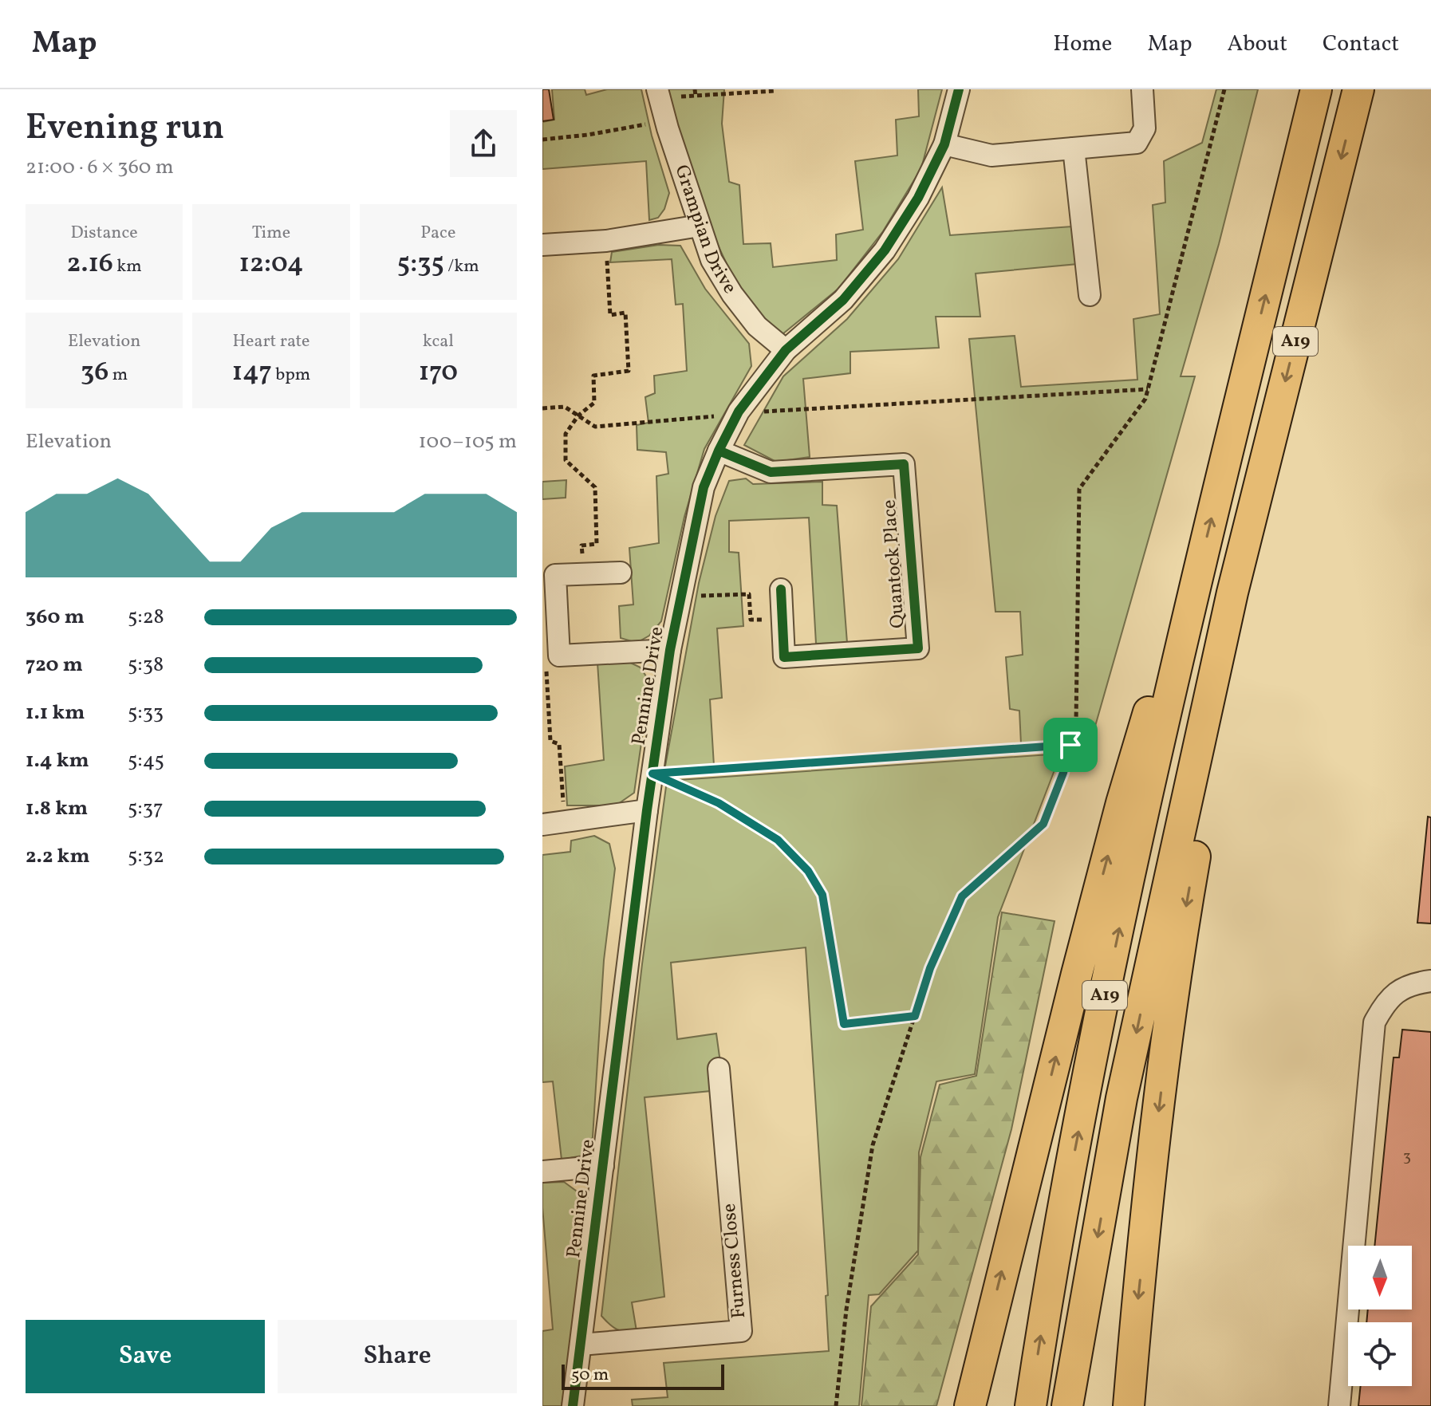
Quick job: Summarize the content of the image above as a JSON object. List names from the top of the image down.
{
  "streets": {
    "highway": ["A19"],
    "street": [
      "Grampian Drive",
      "Quantock Place",
      "Pennine Drive",
      "Furness Close"
    ]
  },
  "crossings": [
    ["Grampian Drive", "Pennine Drive"],
    ["Quantock Place", "Pennine Drive"],
    ["Pennine Drive", "Furness Close"]
  ],
  "house_numbers": ["3"],
  "scale_bar": "50 m",
  "north": "bottom",
  "page": {
    "header": "Map",
    "nav": [
      "Home",
      "Map",
      "About",
      "Contact"
    ],
    "heading": ["Evening run", "21:00 · 6 × 360 m"],
    "stats": [
      ["Distance", "2.16 km"],
      ["Time", "12:04"],
      ["Pace", "5:35 /km"],
      ["Elevation", "36 m"],
      ["Heart rate", "147 bpm"],
      ["kcal", "170"]
    ],
    "chart": ["Elevation", "100–105 m"],
    "list": [
      {
        "name": "360 m",
        "note": "5:28"
      },
      {
        "name": "720 m",
        "note": "5:38"
      },
      {
        "name": "1.1 km",
        "note": "5:33"
      },
      {
        "name": "1.4 km",
        "note": "5:45"
      },
      {
        "name": "1.8 km",
        "note": "5:37"
      },
      {
        "name": "2.2 km",
        "note": "5:32"
      }
    ],
    "buttons": ["Save", "Share"],
    "scale": "50 m"
  }
}
